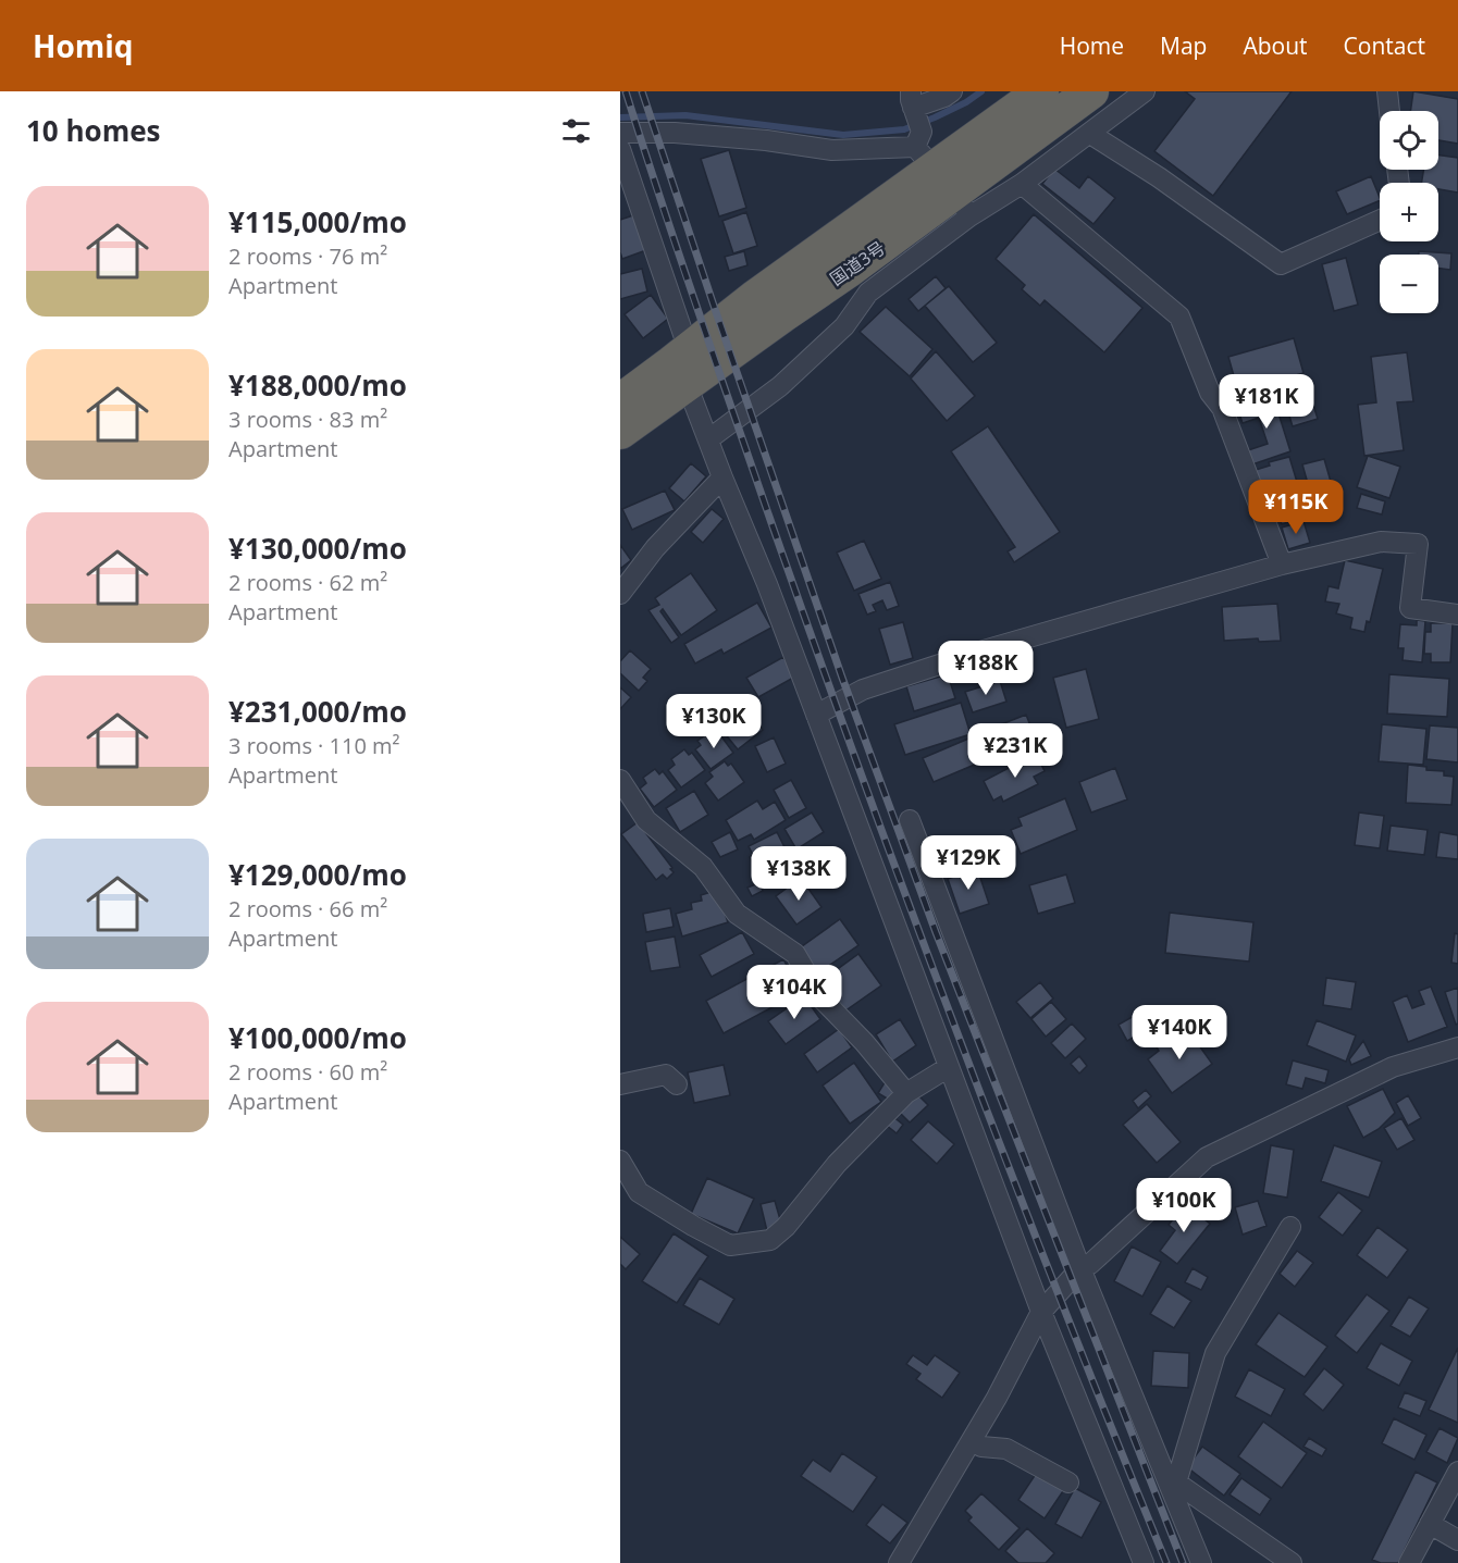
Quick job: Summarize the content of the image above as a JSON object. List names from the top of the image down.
{
  "streets": {
    "highway": ["国道3号"]
  },
  "page": {
    "header": "Homiq",
    "nav": [
      "Home",
      "Map",
      "About",
      "Contact"
    ],
    "heading": "10 homes",
    "map_buttons": ["+", "−"],
    "list": [
      {
        "name": "¥115,000/mo",
        "note": "2 rooms · 76 m² · Apartment"
      },
      {
        "name": "¥188,000/mo",
        "note": "3 rooms · 83 m² · Apartment"
      },
      {
        "name": "¥130,000/mo",
        "note": "2 rooms · 62 m² · Apartment"
      },
      {
        "name": "¥231,000/mo",
        "note": "3 rooms · 110 m² · Apartment"
      },
      {
        "name": "¥129,000/mo",
        "note": "2 rooms · 66 m² · Apartment"
      },
      {
        "name": "¥100,000/mo",
        "note": "2 rooms · 60 m² · Apartment"
      }
    ],
    "price": [
      "¥181K",
      "¥115K",
      "¥188K",
      "¥130K",
      "¥231K",
      "¥129K",
      "¥138K",
      "¥104K",
      "¥140K",
      "¥100K"
    ]
  }
}
